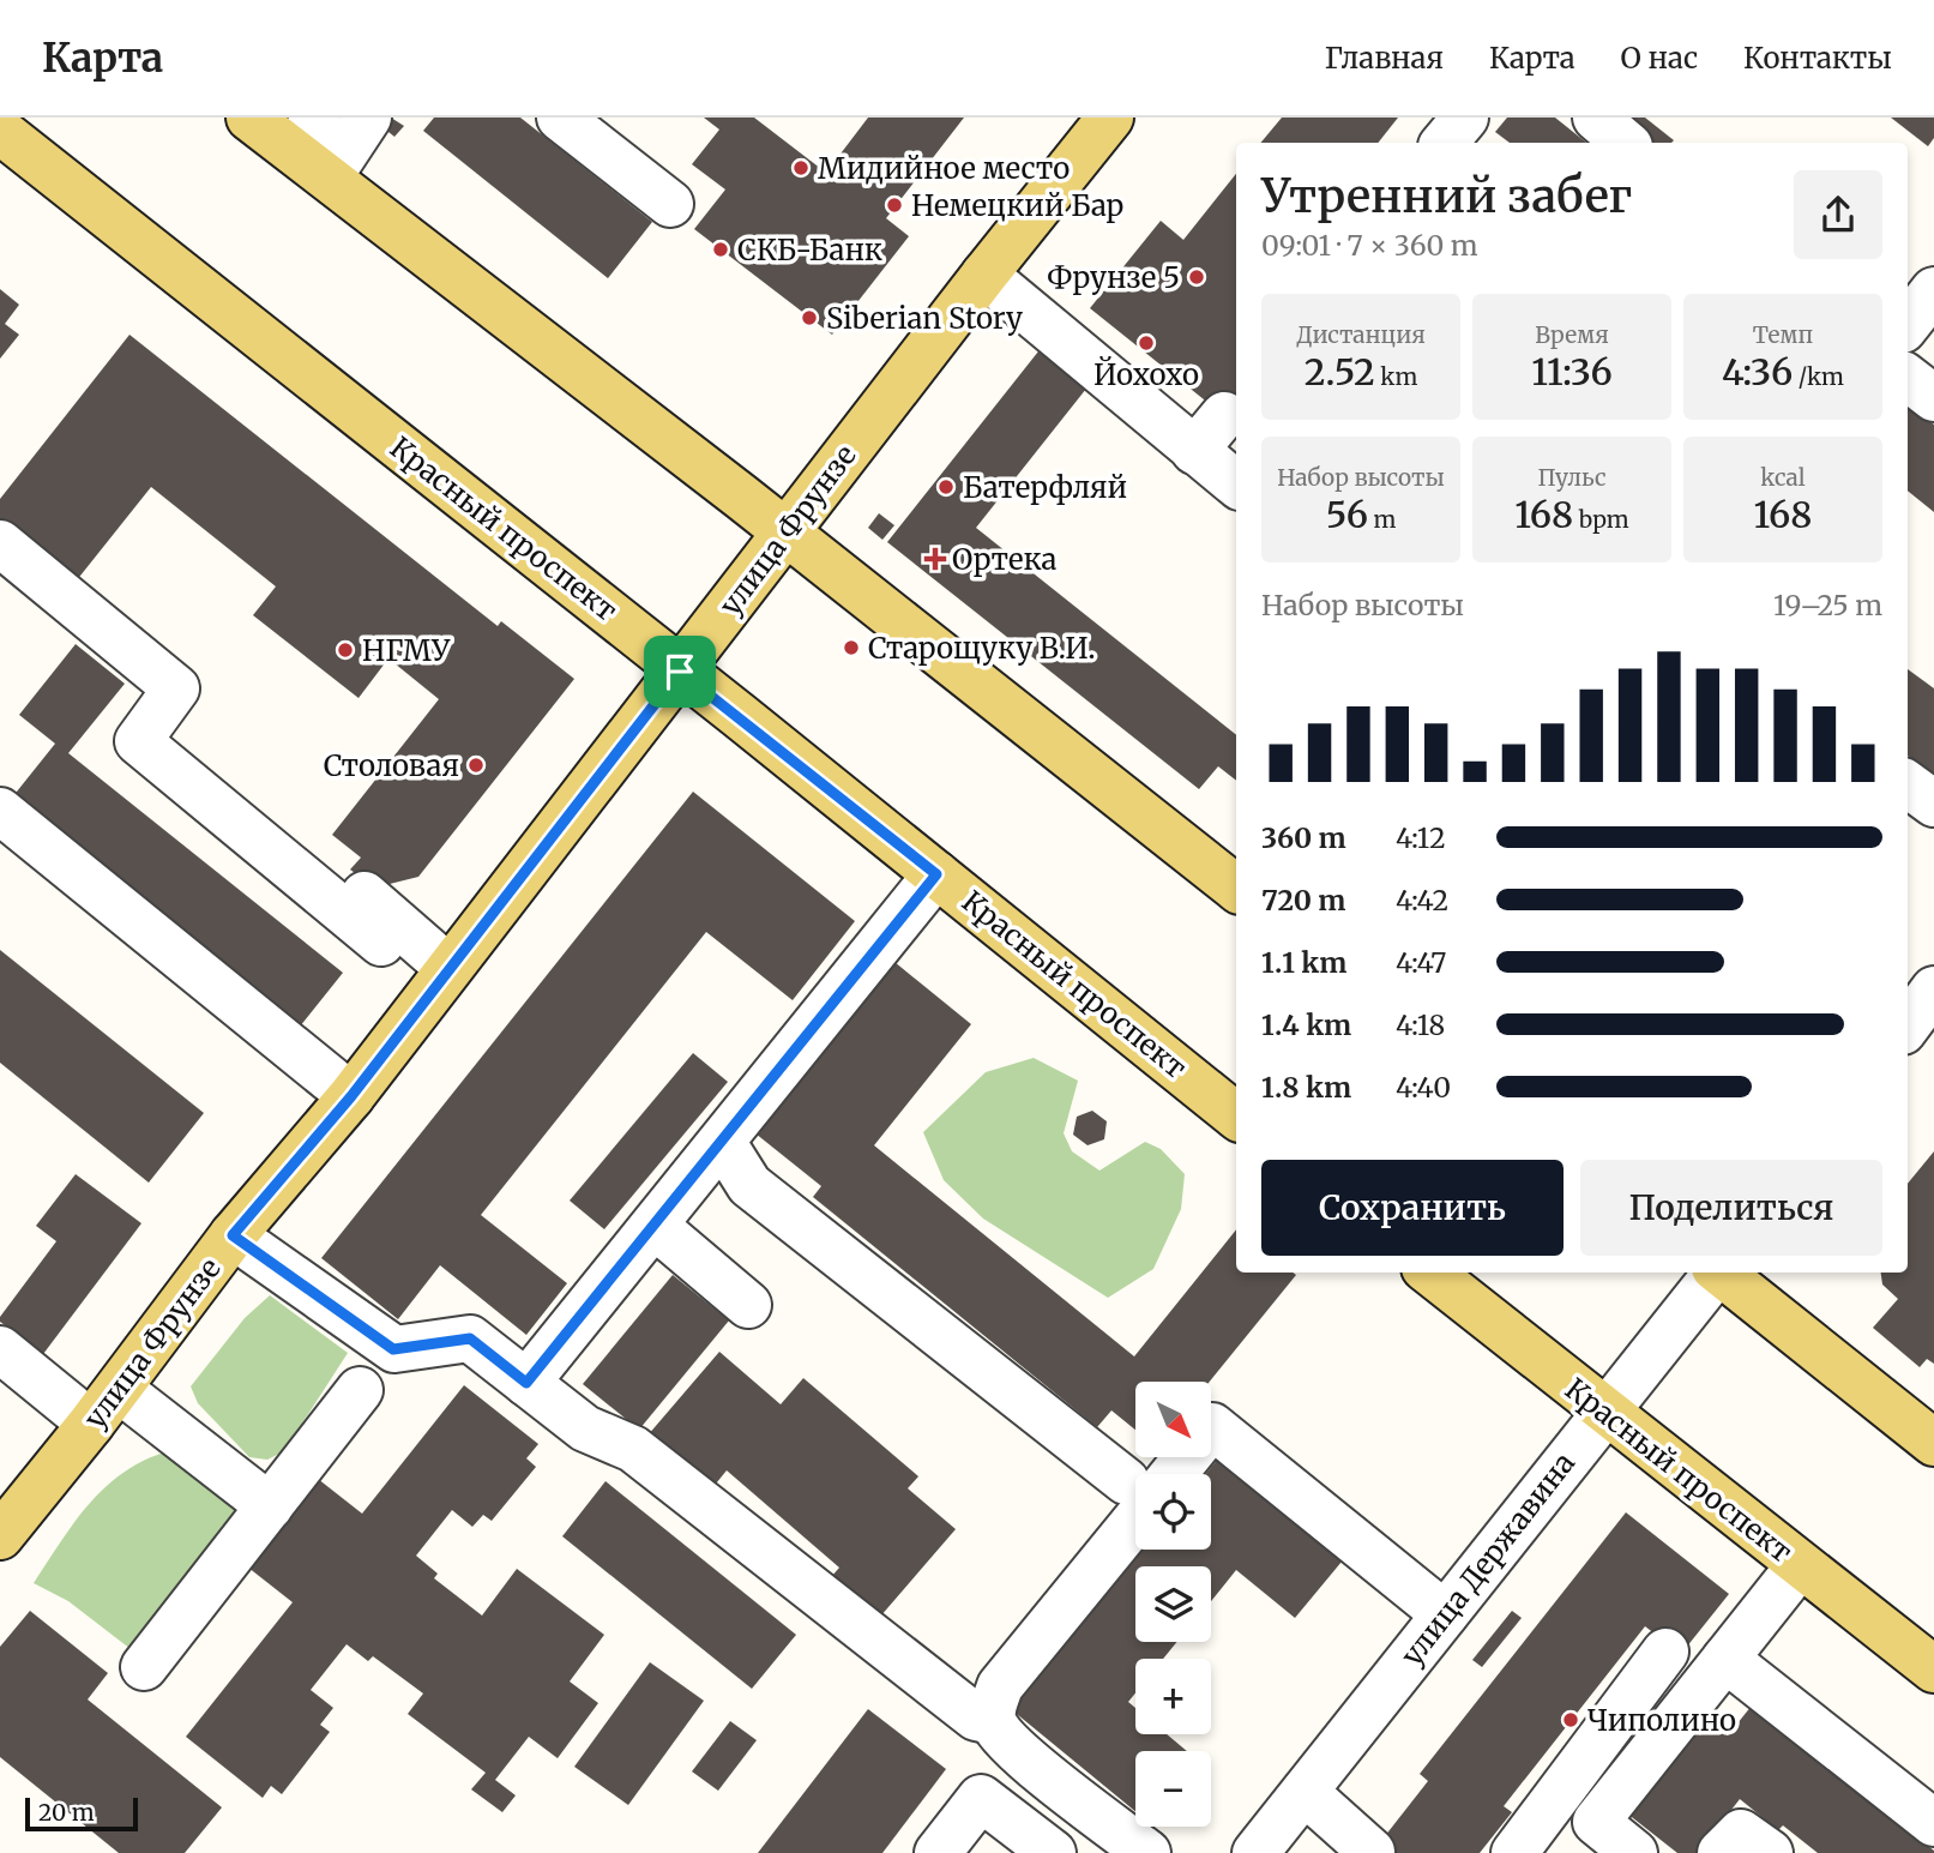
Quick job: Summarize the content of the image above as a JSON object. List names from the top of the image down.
{
  "streets": {
    "main road": ["Красный проспект", "улица Фрунзе"],
    "street": ["улица Державина"]
  },
  "crossings": [
    ["Красный проспект", "улица Фрунзе"],
    ["Красный проспект", "улица Державина"]
  ],
  "places": {
    "other": [
      "Мидийное место",
      "Немецкий Бар",
      "СКБ-Банк",
      "Фрунзе 5",
      "Siberian Story",
      "Йохохо",
      "Батерфляй",
      "Старощуку В.И.",
      "НГМУ",
      "Столовая",
      "Чиполино"
    ],
    "health": ["Ортека"]
  },
  "scale_bar": "20 m",
  "north": "bottom right",
  "page": {
    "header": "Карта",
    "nav": [
      "Главная",
      "Карта",
      "О нас",
      "Контакты"
    ],
    "heading": ["Утренний забег", "09:01 · 7 × 360 m"],
    "stats": [
      ["Дистанция", "2.52 km"],
      ["Время", "11:36"],
      ["Темп", "4:36 /km"],
      ["Набор высоты", "56 m"],
      ["Пульс", "168 bpm"],
      ["kcal", "168"]
    ],
    "chart": ["Набор высоты", "19–25 m"],
    "list": [
      {
        "name": "360 m",
        "note": "4:12"
      },
      {
        "name": "720 m",
        "note": "4:42"
      },
      {
        "name": "1.1 km",
        "note": "4:47"
      },
      {
        "name": "1.4 km",
        "note": "4:18"
      },
      {
        "name": "1.8 km",
        "note": "4:40"
      }
    ],
    "buttons": ["Сохранить", "Поделиться"],
    "map_buttons": ["+", "−"],
    "scale": "20 m"
  }
}
